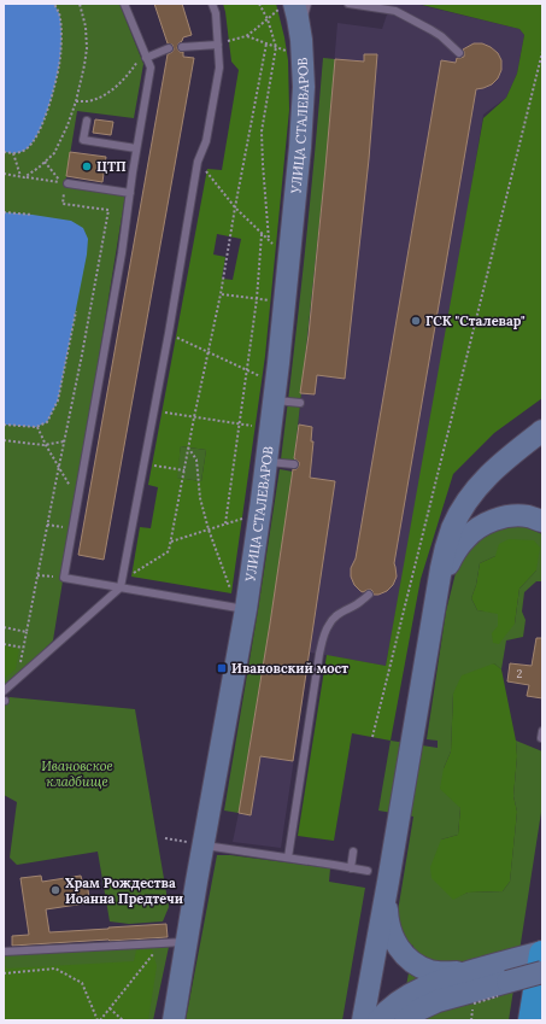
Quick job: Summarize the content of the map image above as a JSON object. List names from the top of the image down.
{
  "streets": {
    "main road": ["УЛИЦА СТАЛЕВАРОВ"]
  },
  "parks": ["Ивановское кладбище"],
  "places": {
    "other": ["ЦТП", "ГСК \"Сталевар\"", "Храм Рождества Иоанна Предтечи"],
    "transit": ["Ивановский мост"]
  },
  "house_numbers": ["2"]
}
